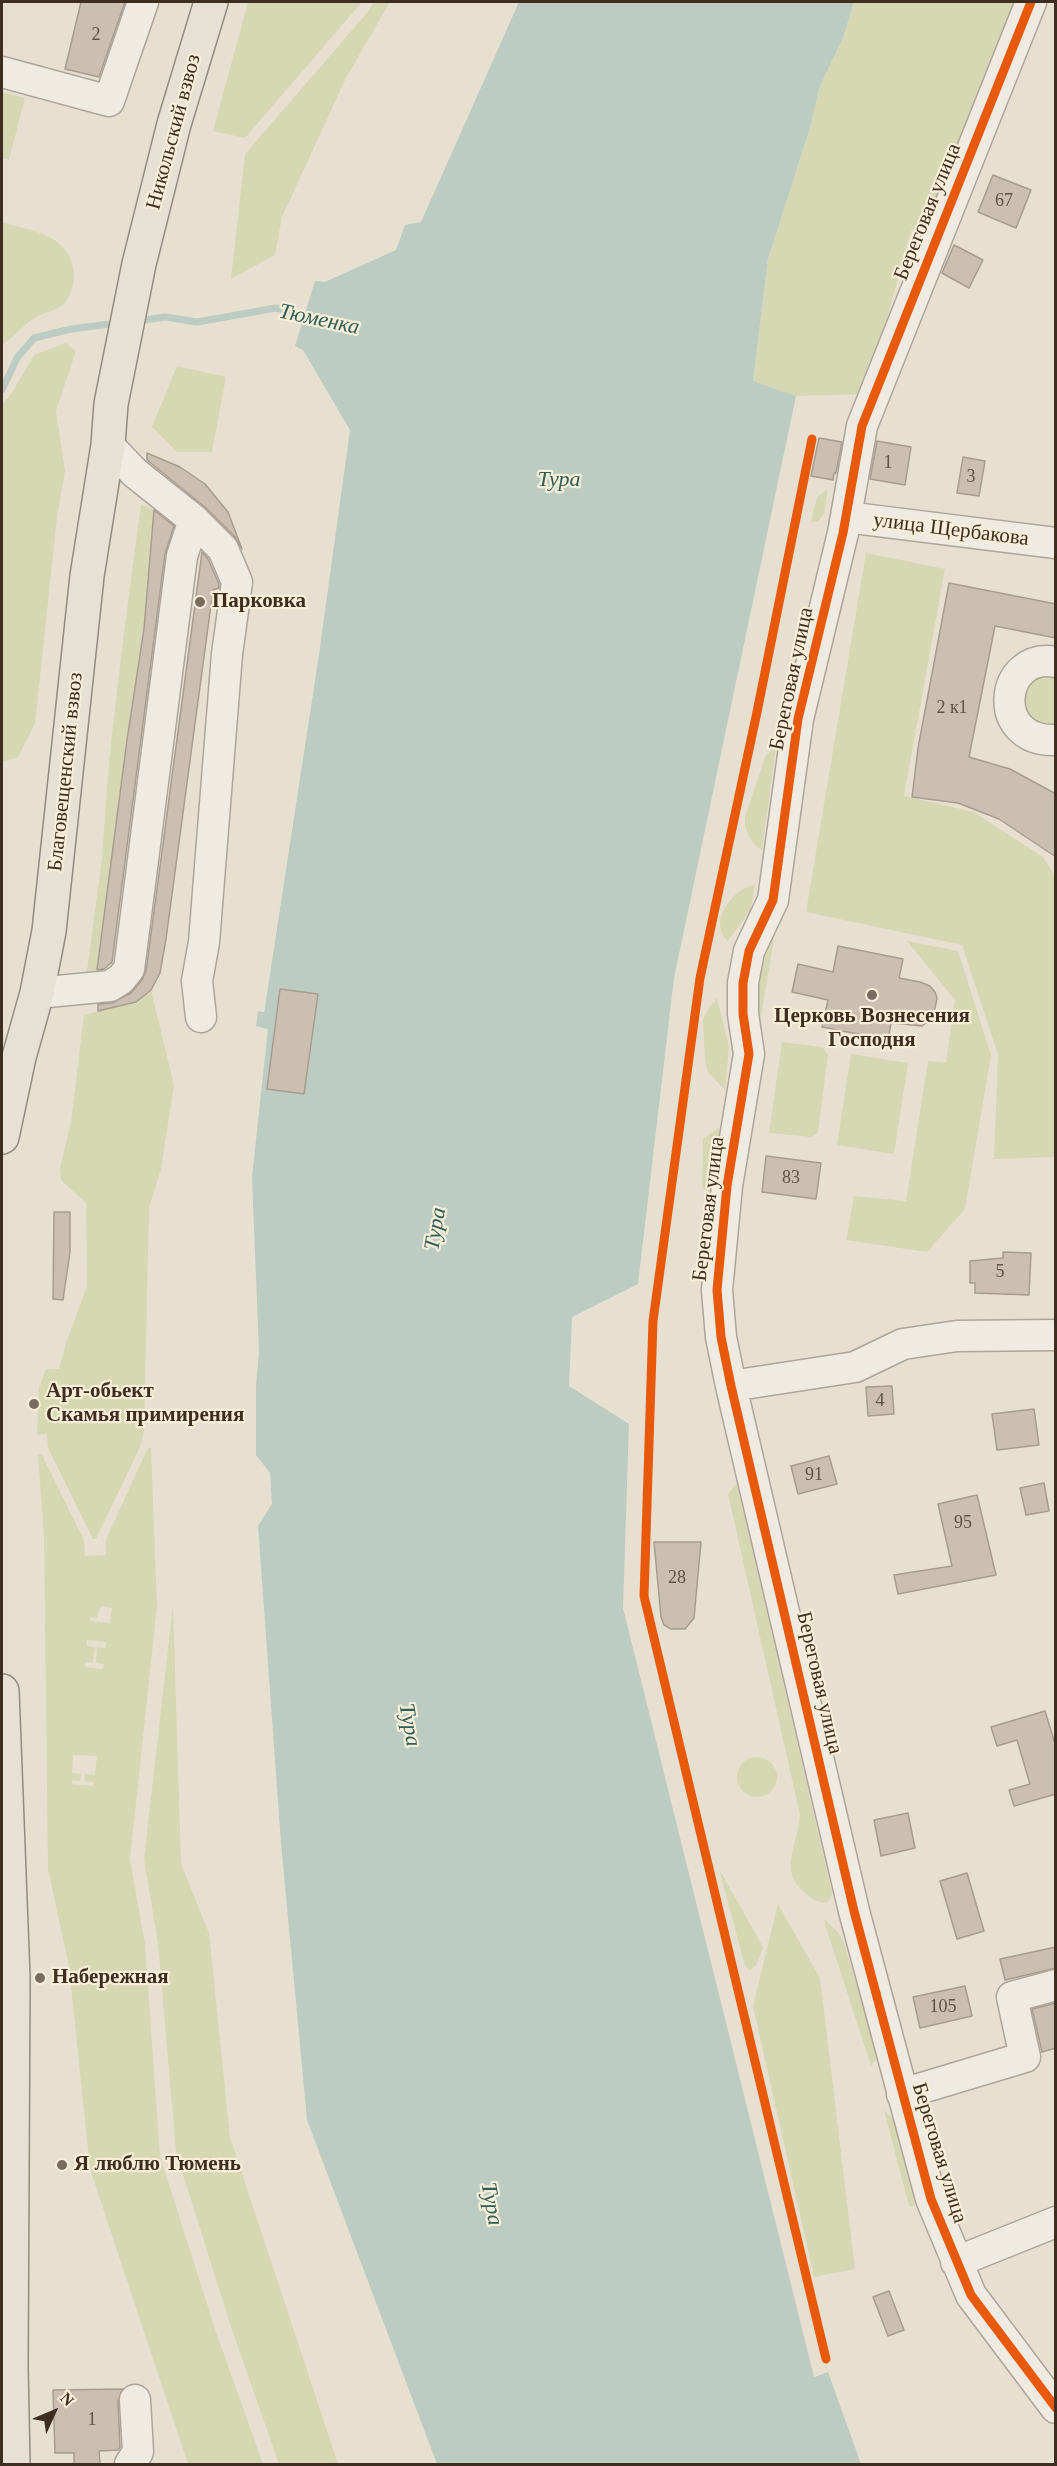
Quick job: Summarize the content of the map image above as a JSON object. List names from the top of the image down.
{
  "streets": {
    "main road": ["Никольский взвоз", "Благовещенский взвоз"],
    "street": ["Береговая улица", "улица Щербакова"]
  },
  "crossings": [
    ["Никольский взвоз", "Благовещенский взвоз"],
    ["Береговая улица", "улица Щербакова"]
  ],
  "water": ["Тюменка", "Тура"],
  "places": [
    "Парковка",
    "Церковь Вознесения Господня",
    "Арт-обьект Скамья примирения",
    "Набережная",
    "Я люблю Тюмень"
  ],
  "house_numbers": [
    "2",
    "67",
    "1",
    "3",
    "2 к1",
    "83",
    "5",
    "4",
    "91",
    "95",
    "28",
    "105",
    "1"
  ],
  "north": "top right"
}
